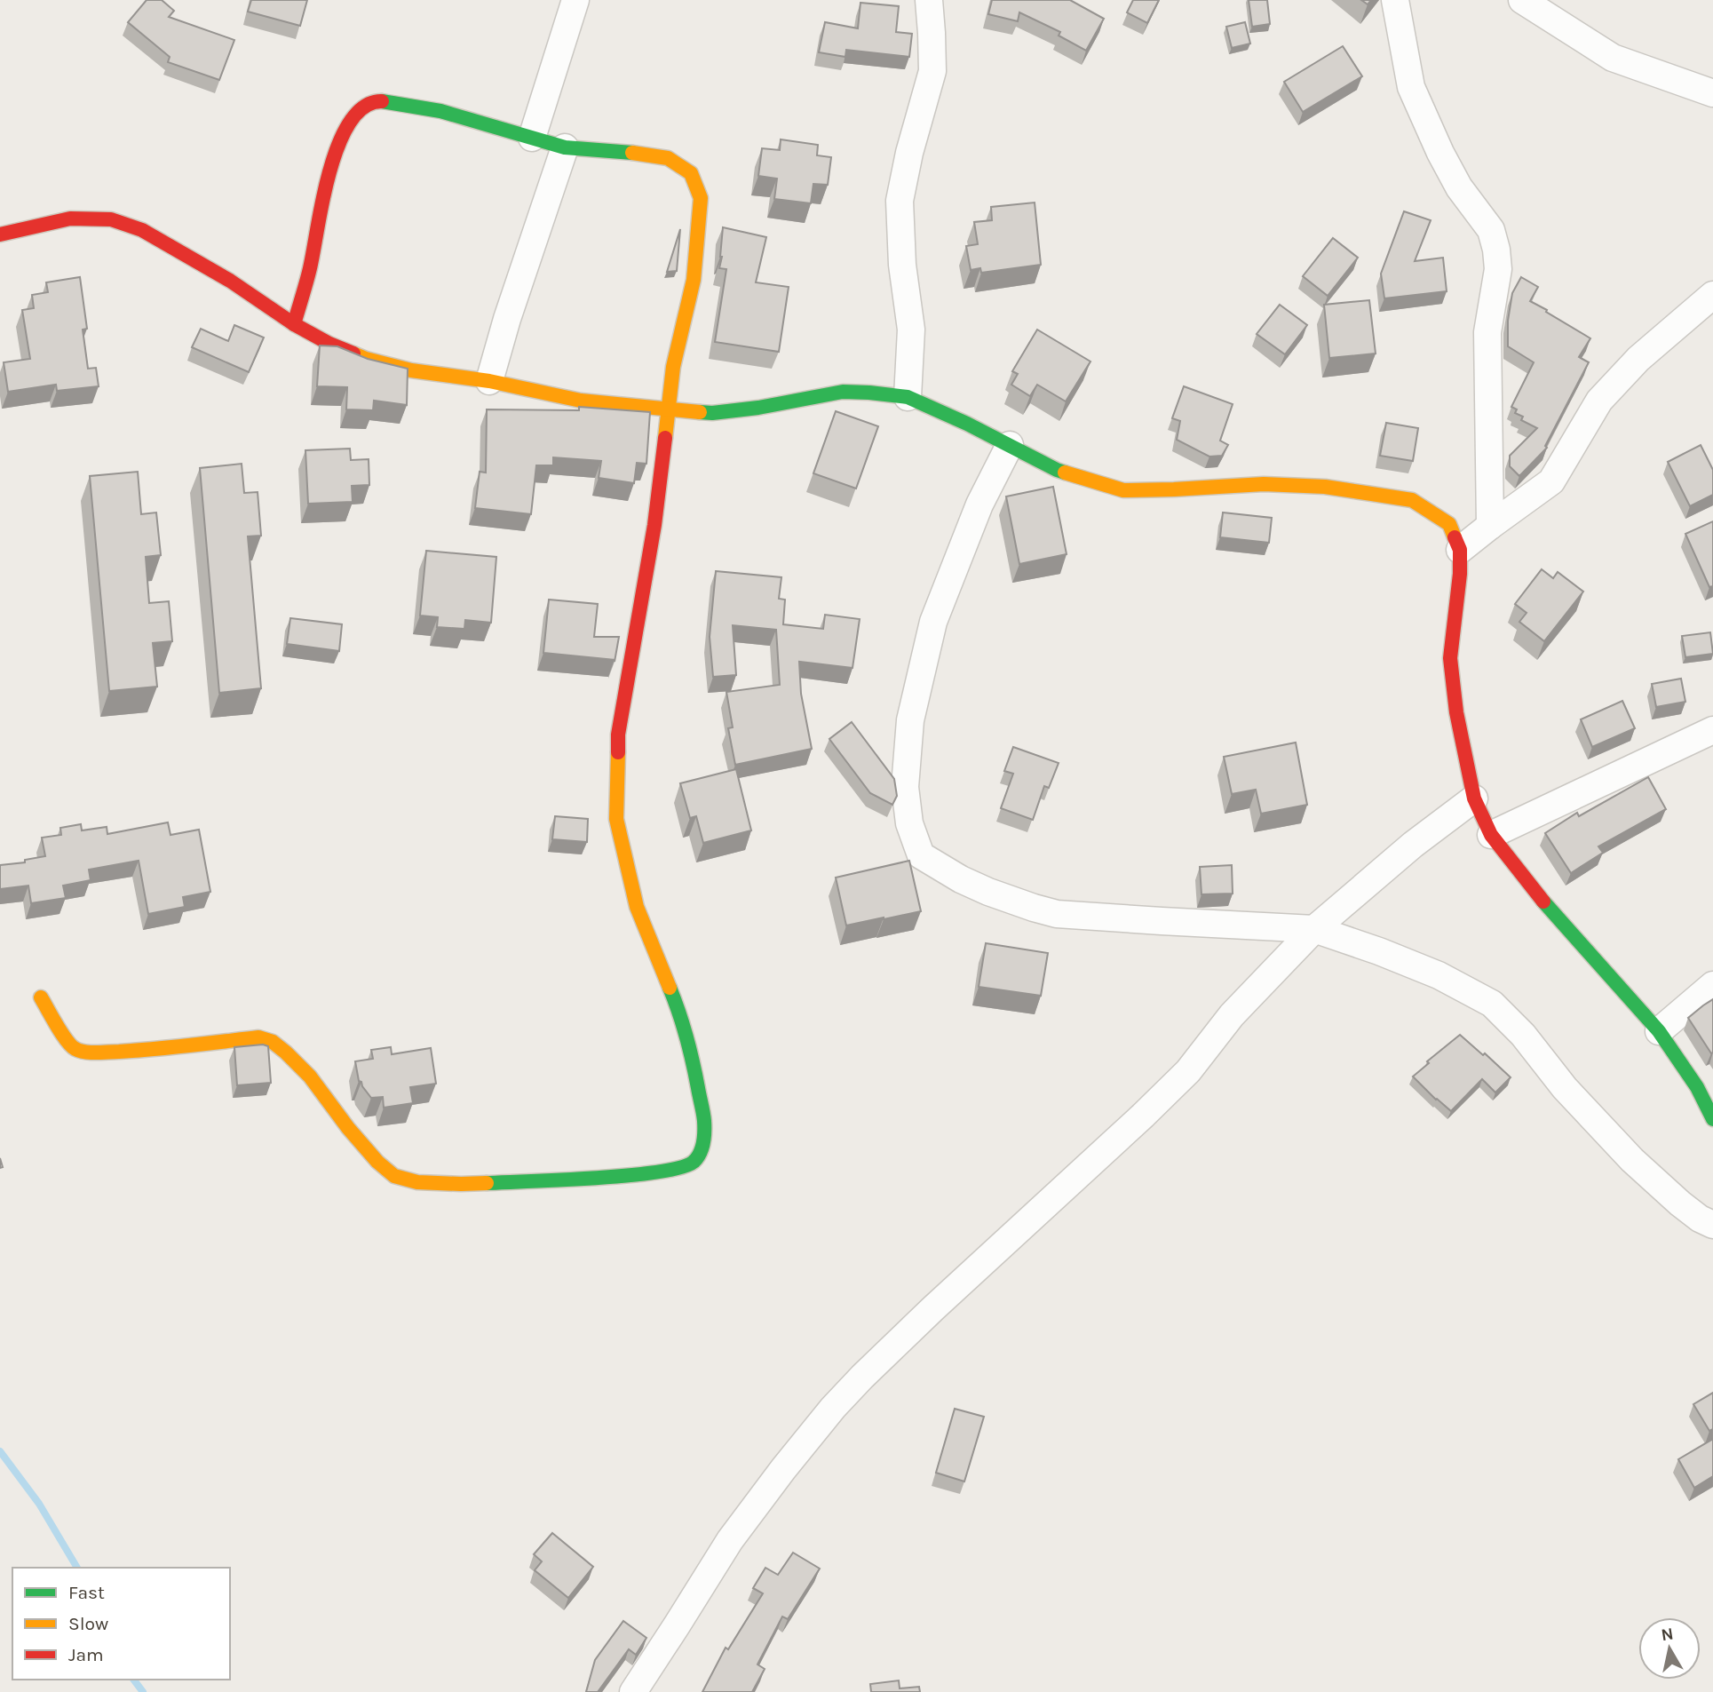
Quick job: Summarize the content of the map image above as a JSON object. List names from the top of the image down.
{
  "legend": ["Fast", "Slow", "Jam"],
  "north": "top"
}
